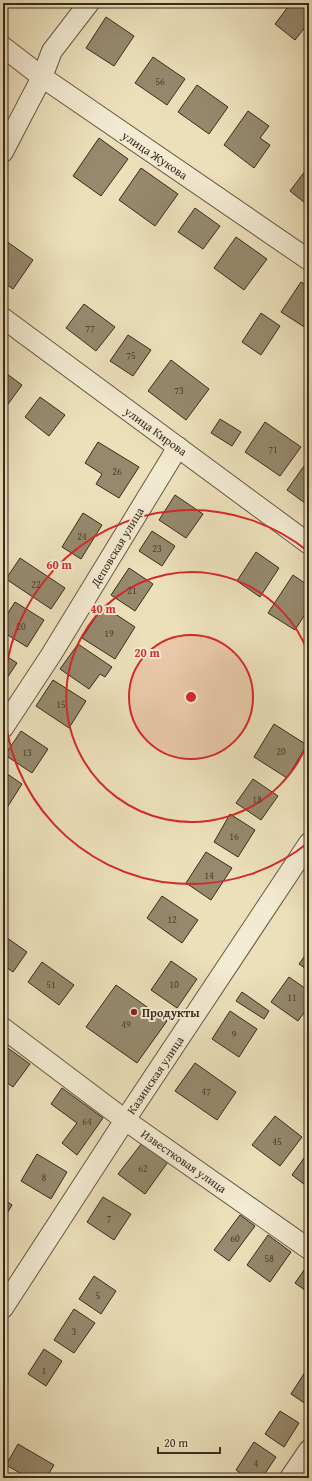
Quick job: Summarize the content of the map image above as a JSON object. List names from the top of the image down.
{
  "streets": {
    "street": [
      "улица Жукова",
      "улица Кирова",
      "Деповская улица",
      "Казинская улица",
      "Известковая улица"
    ]
  },
  "crossings": [
    ["улица Кирова", "Деповская улица"],
    ["Казинская улица", "Известковая улица"]
  ],
  "places": ["Продукты"],
  "house_numbers": [
    "56",
    "77",
    "75",
    "73",
    "71",
    "26",
    "24",
    "23",
    "22",
    "21",
    "20",
    "19",
    "15",
    "20",
    "13",
    "18",
    "16",
    "14",
    "12",
    "51",
    "10",
    "11",
    "49",
    "9",
    "47",
    "64",
    "45",
    "62",
    "8",
    "7",
    "60",
    "58",
    "5",
    "3",
    "1",
    "4"
  ],
  "scale_bar": "20 m",
  "rings": ["60 m", "40 m", "20 m"]
}
